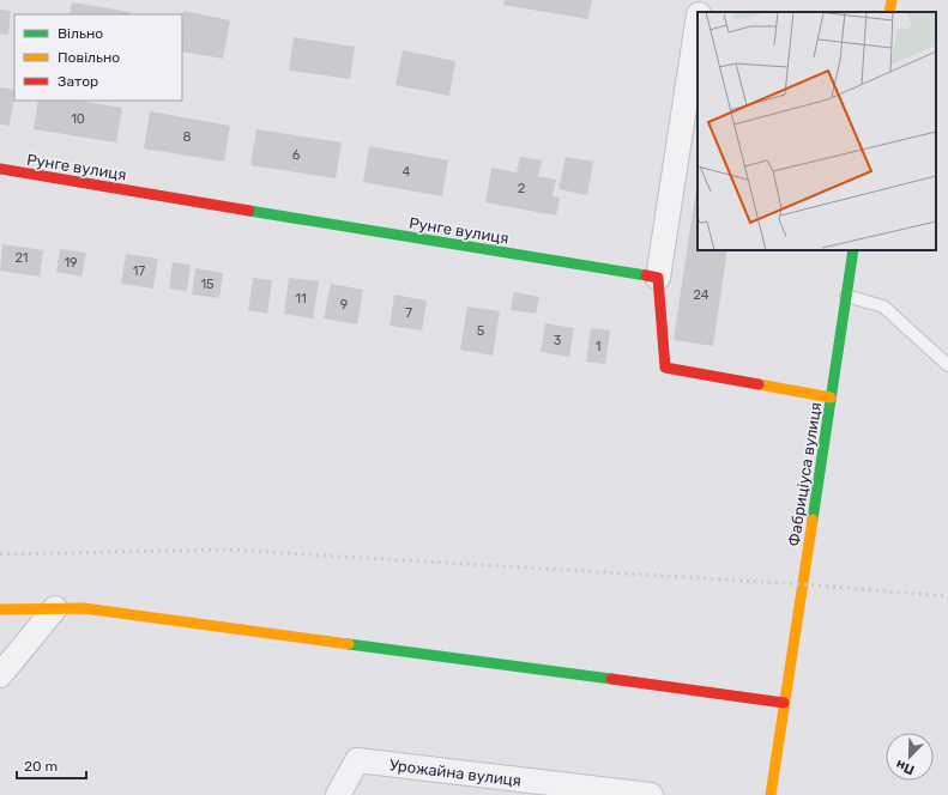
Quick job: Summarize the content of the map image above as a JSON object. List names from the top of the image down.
{
  "streets": {
    "street": ["Рунге вулиця", "Фабриціуса вулиця", "Урожайна вулиця"]
  },
  "house_numbers": [
    "10",
    "8",
    "6",
    "4",
    "2",
    "21",
    "19",
    "17",
    "15",
    "24",
    "11",
    "9",
    "7",
    "5",
    "3",
    "1"
  ],
  "legend": ["Вільно", "Повільно", "Затор"],
  "scale_bar": "20 m",
  "north": "bottom left"
}
